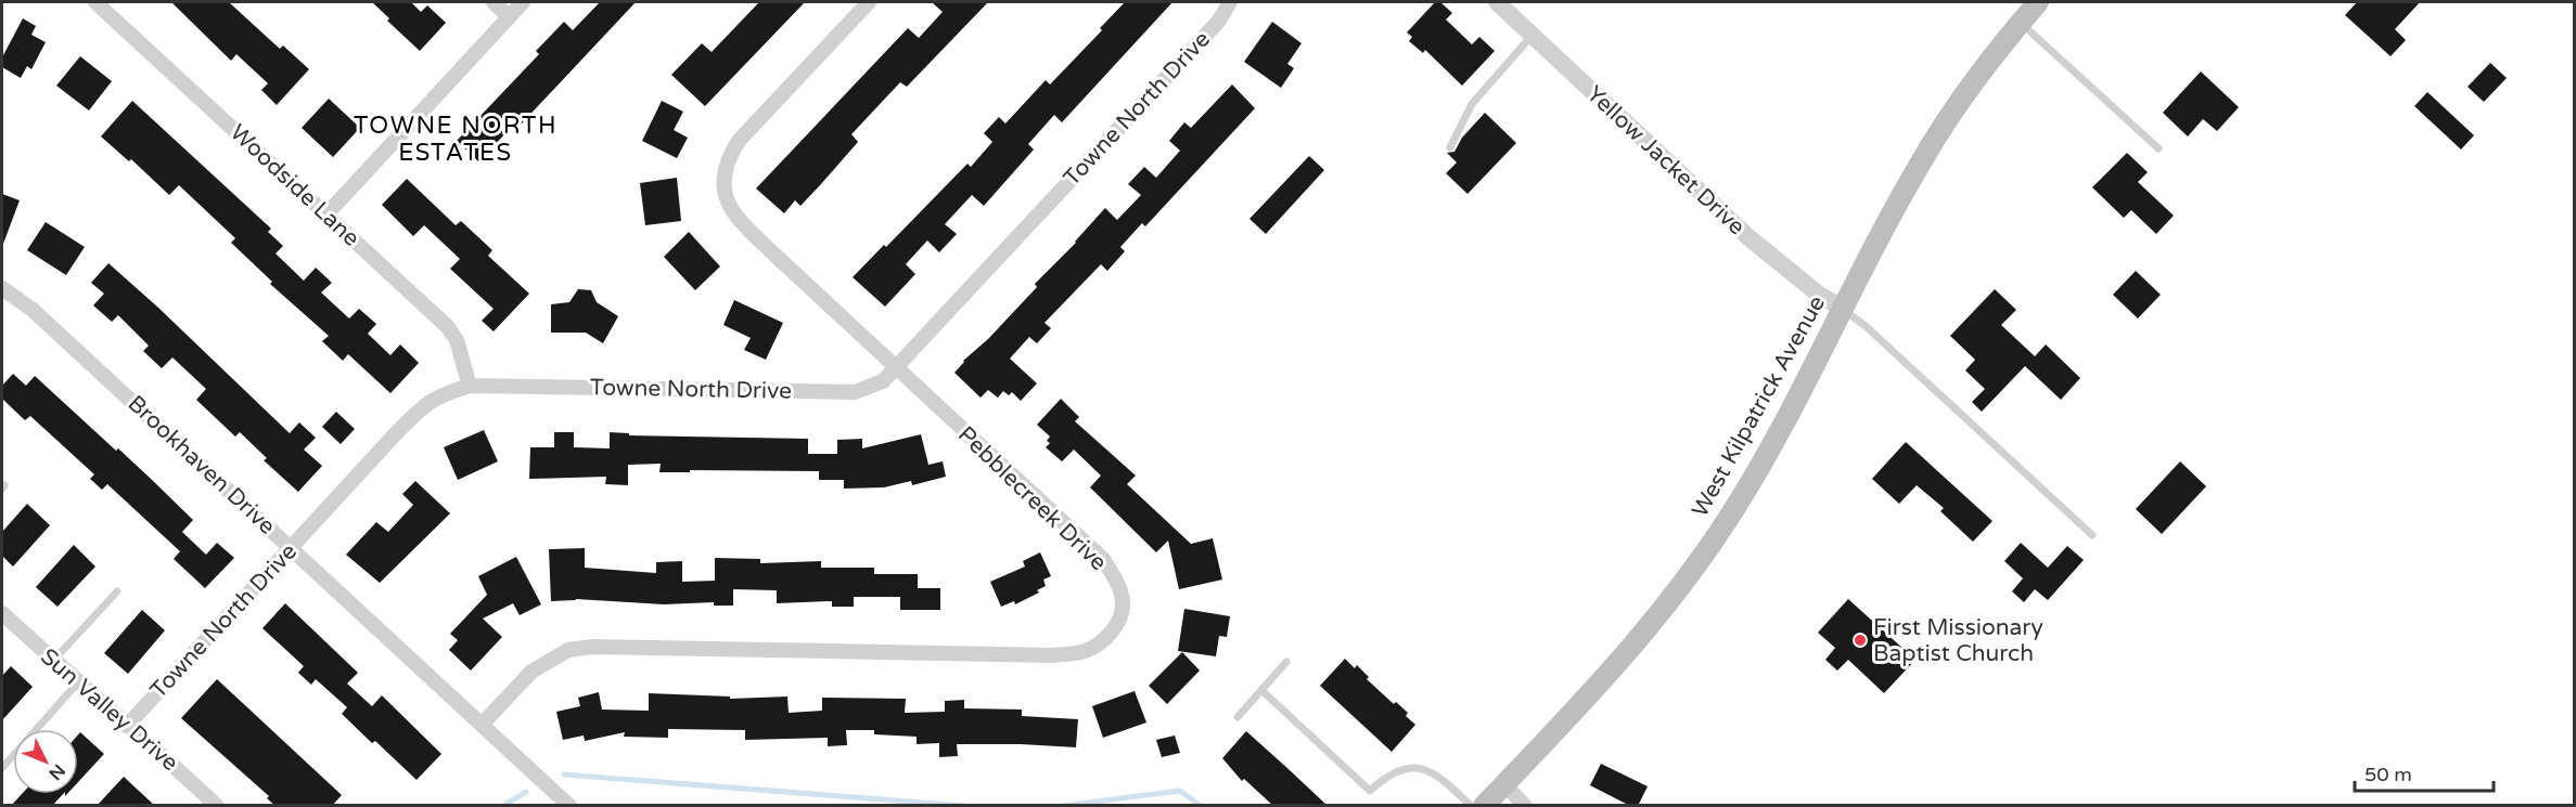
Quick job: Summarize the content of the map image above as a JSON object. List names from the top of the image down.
{
  "streets": {
    "main road": ["West Kilpatrick Avenue"],
    "street": [
      "Towne North Drive",
      "Yellow Jacket Drive",
      "Woodside Lane",
      "Brookhaven Drive",
      "Pebblecreek Drive",
      "Sun Valley Drive"
    ]
  },
  "crossings": [
    ["Towne North Drive", "Woodside Lane"],
    ["Towne North Drive", "Brookhaven Drive"],
    ["Towne North Drive", "Pebblecreek Drive"],
    ["Towne North Drive", "Sun Valley Drive"],
    ["Yellow Jacket Drive", "West Kilpatrick Avenue"],
    ["Brookhaven Drive", "Pebblecreek Drive"]
  ],
  "districts": ["TOWNE NORTH ESTATES"],
  "places": ["First Missionary Baptist Church"],
  "scale_bar": "50 m",
  "north": "bottom right"
}
